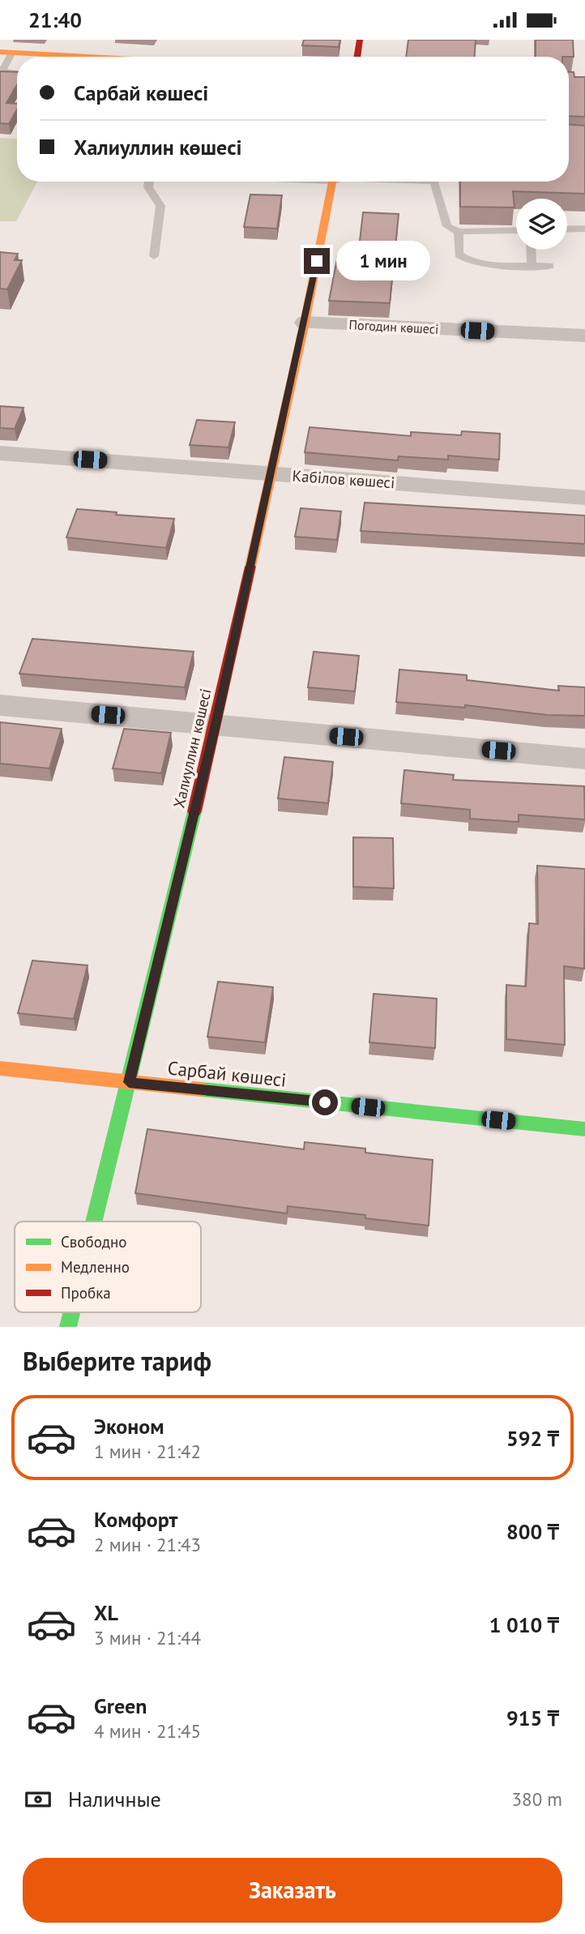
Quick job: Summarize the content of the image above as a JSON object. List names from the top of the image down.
{
  "streets": {
    "main road": ["Халиуллин көшесі", "Сарбай көшесі"],
    "street": ["Погодин көшесі", "Кабілов көшесі"]
  },
  "crossings": [
    ["Погодин көшесі", "Халиуллин көшесі"],
    ["Кабілов көшесі", "Халиуллин көшесі"],
    ["Халиуллин көшесі", "Сарбай көшесі"]
  ],
  "legend": ["Свободно", "Медленно", "Пробка"],
  "page": {
    "status": "21:40",
    "banner": ["Сарбай көшесі", "Халиуллин көшесі"],
    "bubble": "1 мин",
    "heading": "Выберите тариф",
    "list": [
      {
        "name": "Эконом",
        "note": "1 мин · 21:42",
        "value": "592 ₸"
      },
      {
        "name": "Комфорт",
        "note": "2 мин · 21:43",
        "value": "800 ₸"
      },
      {
        "name": "XL",
        "note": "3 мин · 21:44",
        "value": "1 010 ₸"
      },
      {
        "name": "Green",
        "note": "4 мин · 21:45",
        "value": "915 ₸"
      }
    ],
    "pay": ["Наличные", "380 m"],
    "buttons": "Заказать"
  }
}
